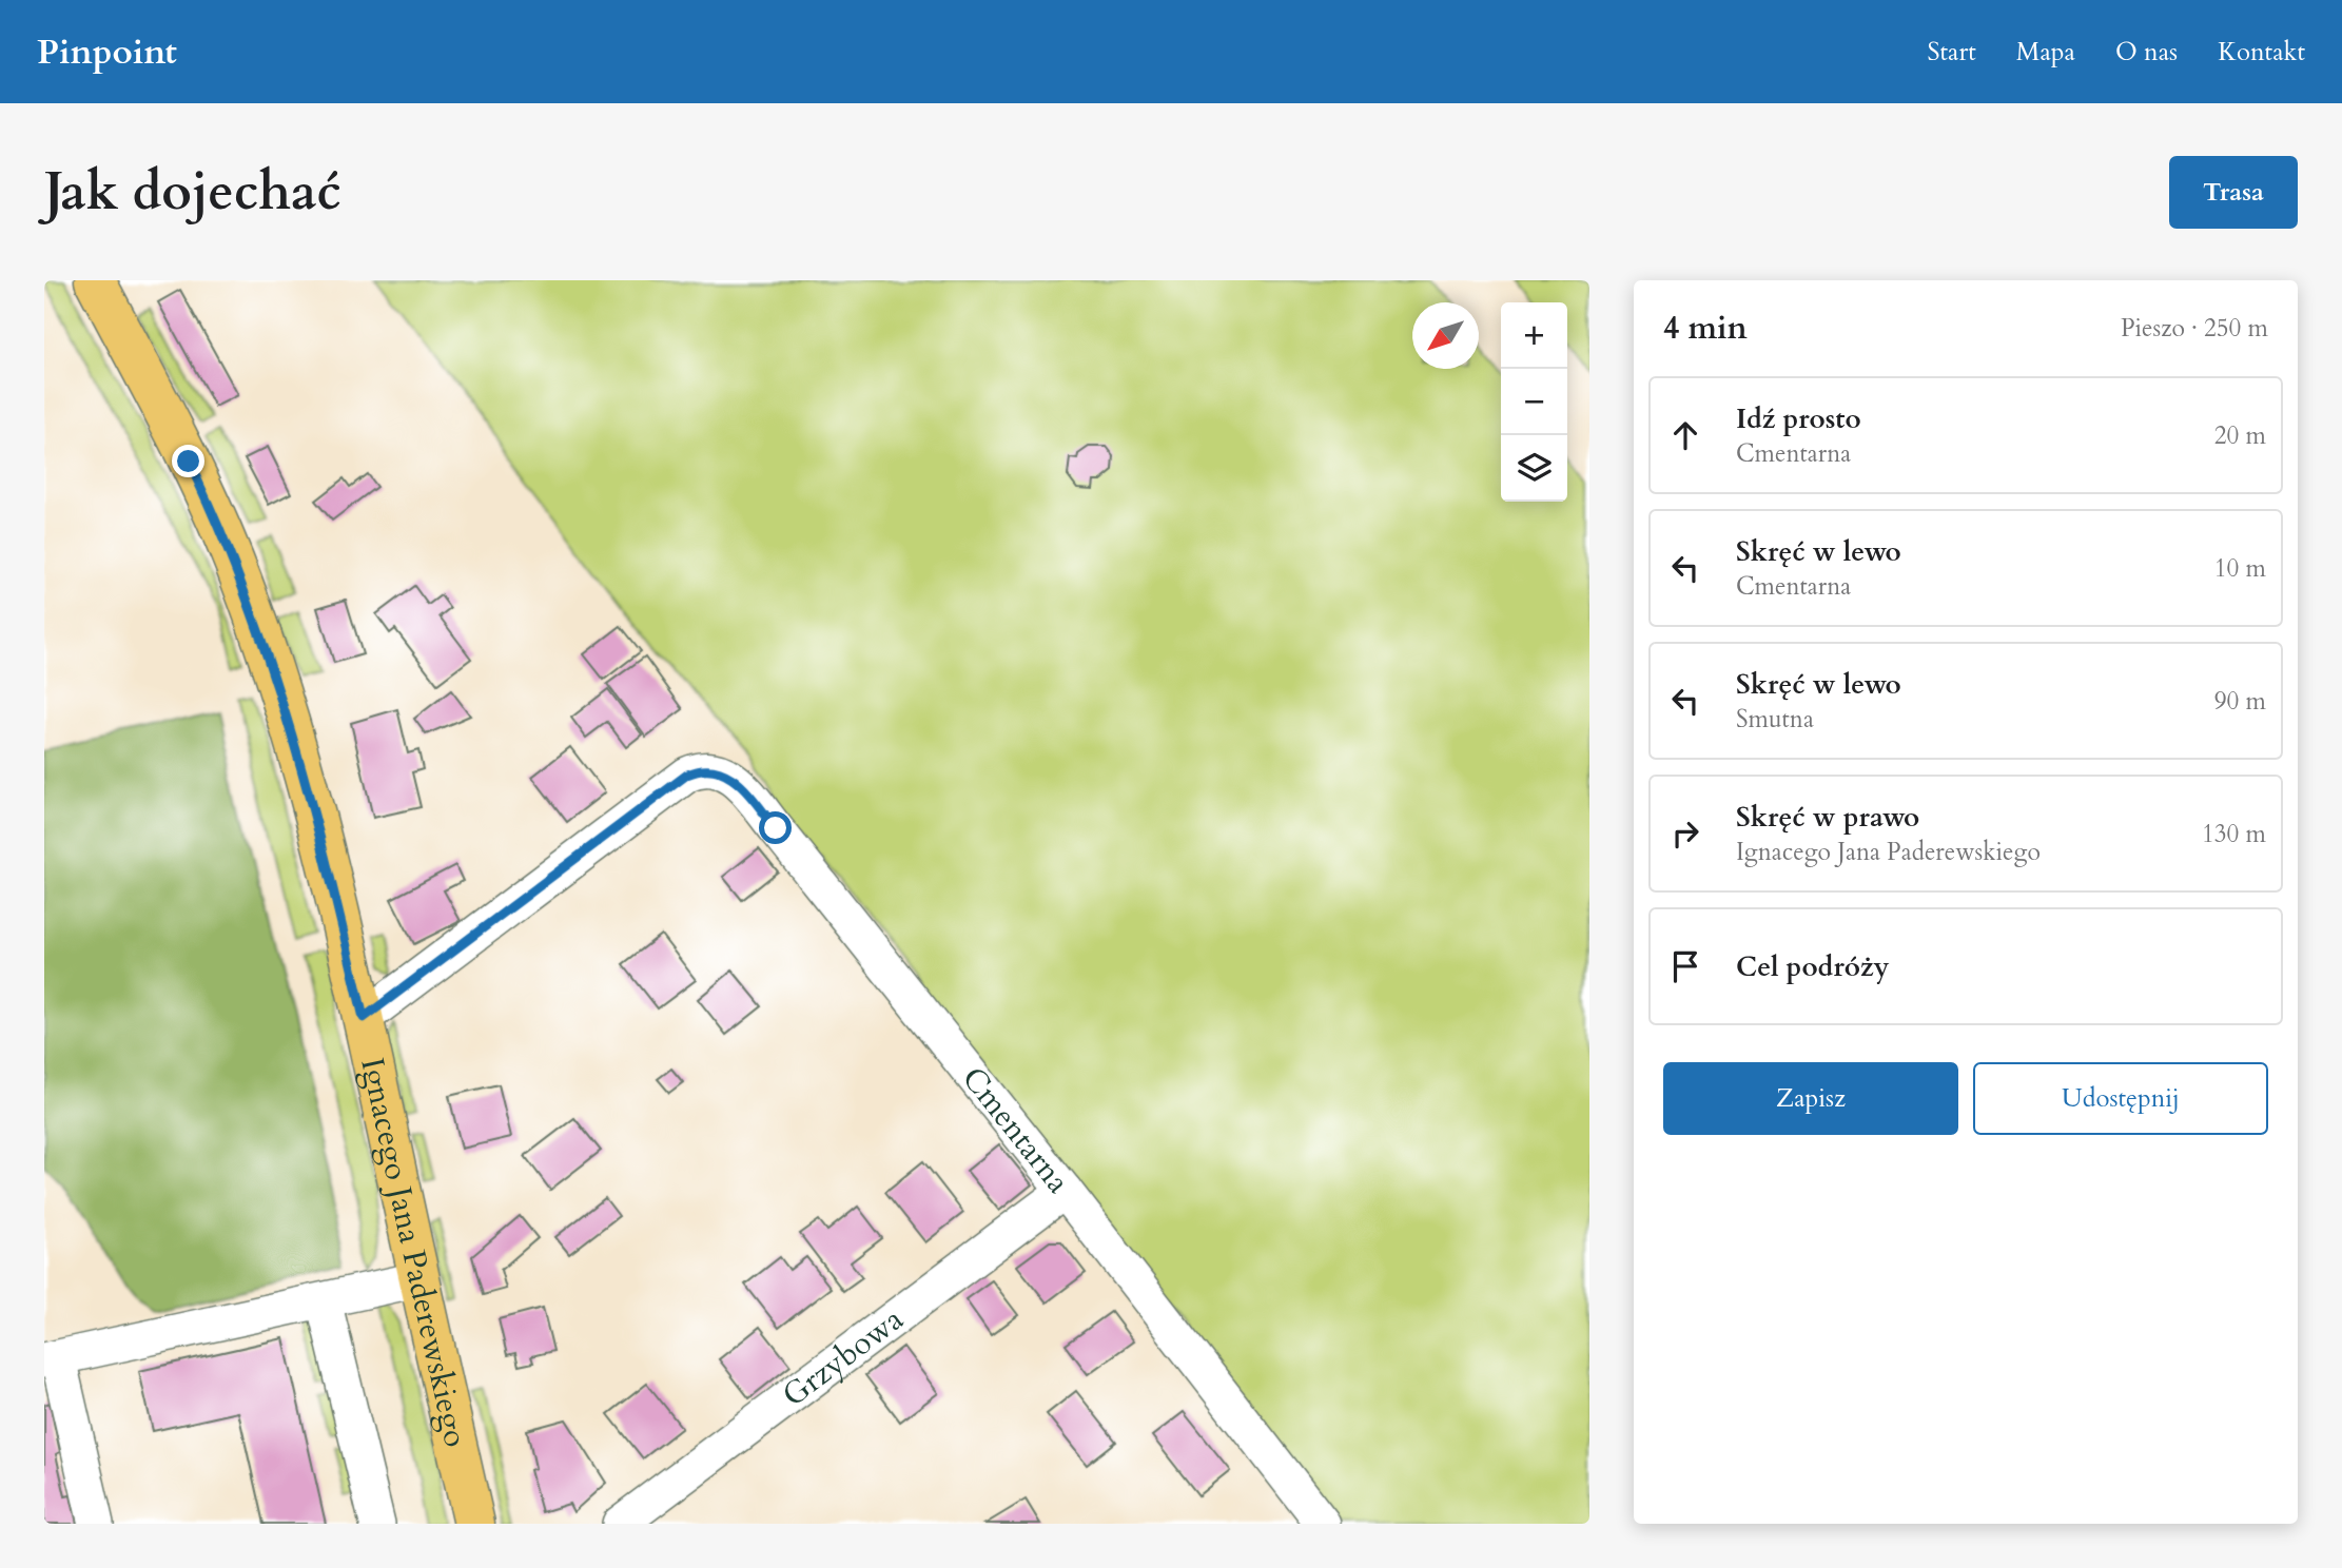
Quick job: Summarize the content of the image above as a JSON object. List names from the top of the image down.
{
  "streets": {
    "main road": ["Ignacego Jana Paderewskiego"],
    "street": ["Cmentarna", "Grzybowa"]
  },
  "crossings": [
    ["Cmentarna", "Ignacego Jana Paderewskiego"],
    ["Cmentarna", "Grzybowa"]
  ],
  "north": "bottom left",
  "page": {
    "header": "Pinpoint",
    "nav": [
      "Start",
      "Mapa",
      "O nas",
      "Kontakt"
    ],
    "buttons": [
      "Trasa",
      ["Zapisz", "Udostępnij"]
    ],
    "title": "Jak dojechać",
    "heading": ["4 min", "Pieszo · 250 m"],
    "map_buttons": ["+", "−"],
    "list": [
      ["Idź prosto", "Cmentarna", "20 m"],
      ["Skręć w lewo", "Cmentarna", "10 m"],
      ["Skręć w lewo", "Smutna", "90 m"],
      ["Skręć w prawo", "Ignacego Jana Paderewskiego", "130 m"],
      "Cel podróży"
    ]
  }
}
